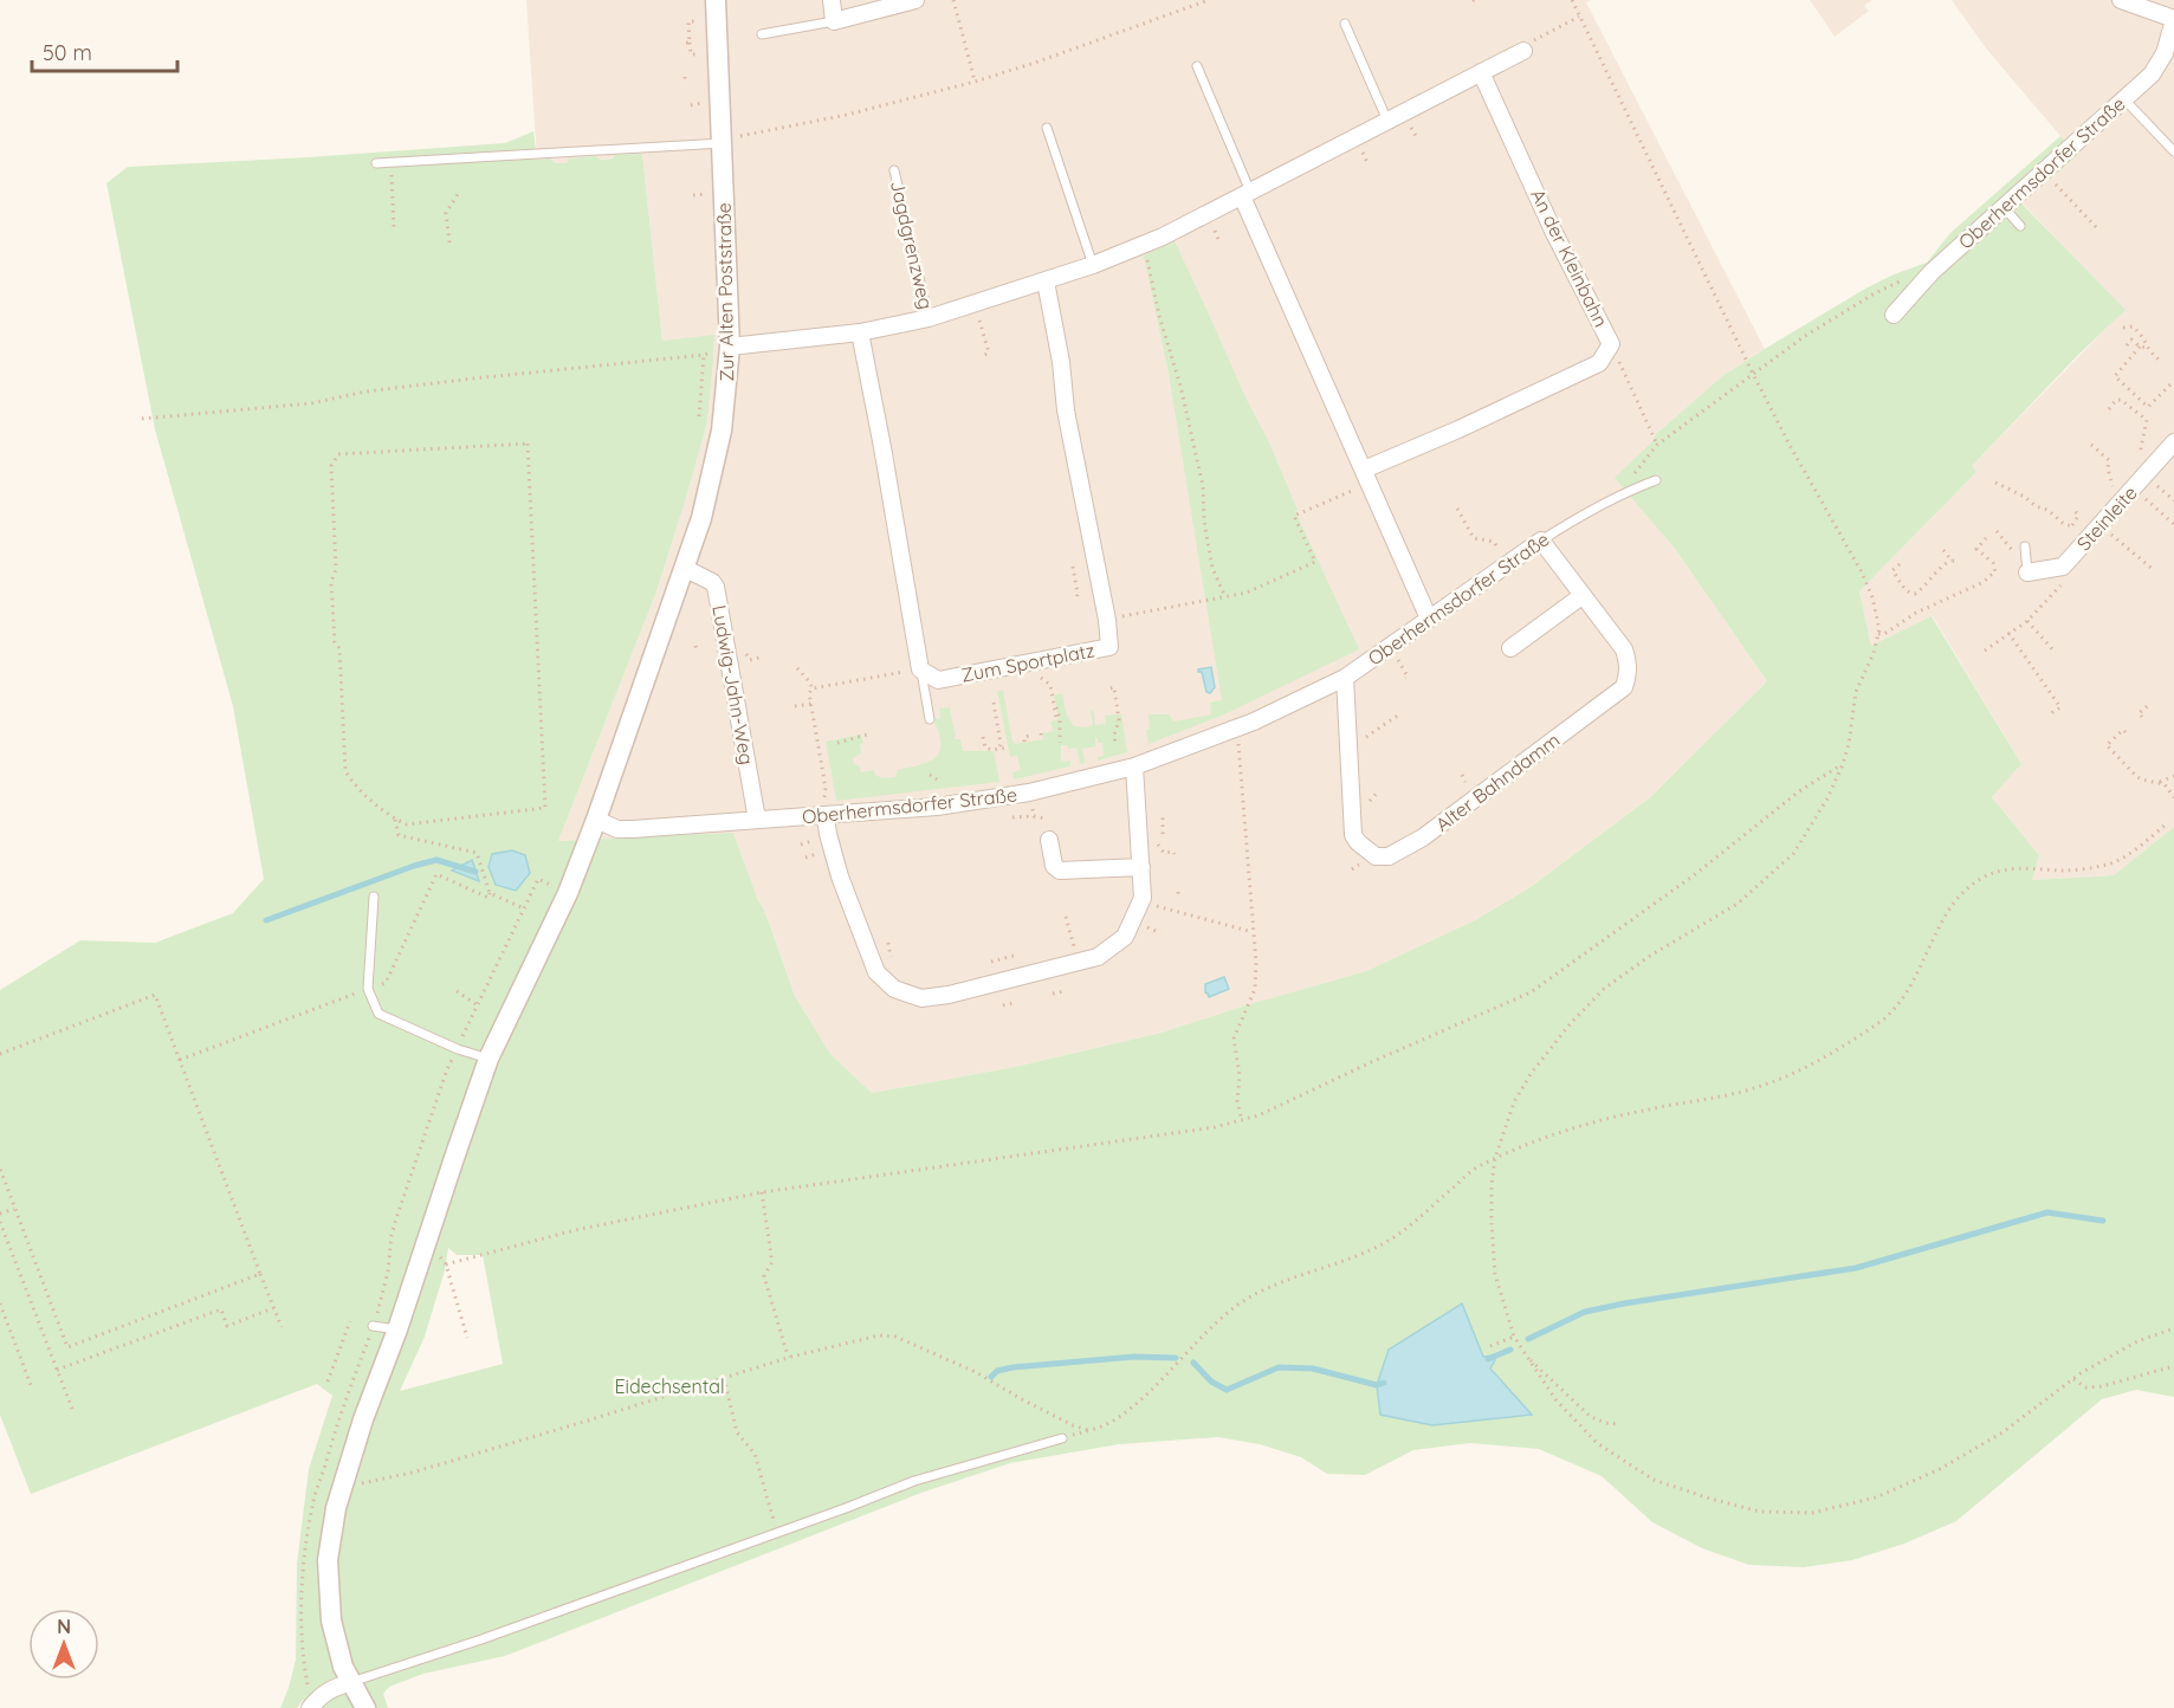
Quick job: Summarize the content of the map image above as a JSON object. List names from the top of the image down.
{
  "streets": {
    "street": [
      "Oberhermsdorfer Straße",
      "An der Kleinbahn",
      "Zur Alten Poststraße",
      "Steinleite",
      "Zum Sportplatz",
      "Ludwig-Jahn-Weg",
      "Alter Bahndamm"
    ],
    "lane": ["Jagdgrenzweg"]
  },
  "crossings": [
    ["Oberhermsdorfer Straße", "Zur Alten Poststraße"],
    ["Oberhermsdorfer Straße", "Ludwig-Jahn-Weg"],
    ["Oberhermsdorfer Straße", "Alter Bahndamm"],
    ["Zur Alten Poststraße", "Ludwig-Jahn-Weg"]
  ],
  "parks": ["Eidechsental"],
  "scale_bar": "50 m",
  "north": "top"
}
